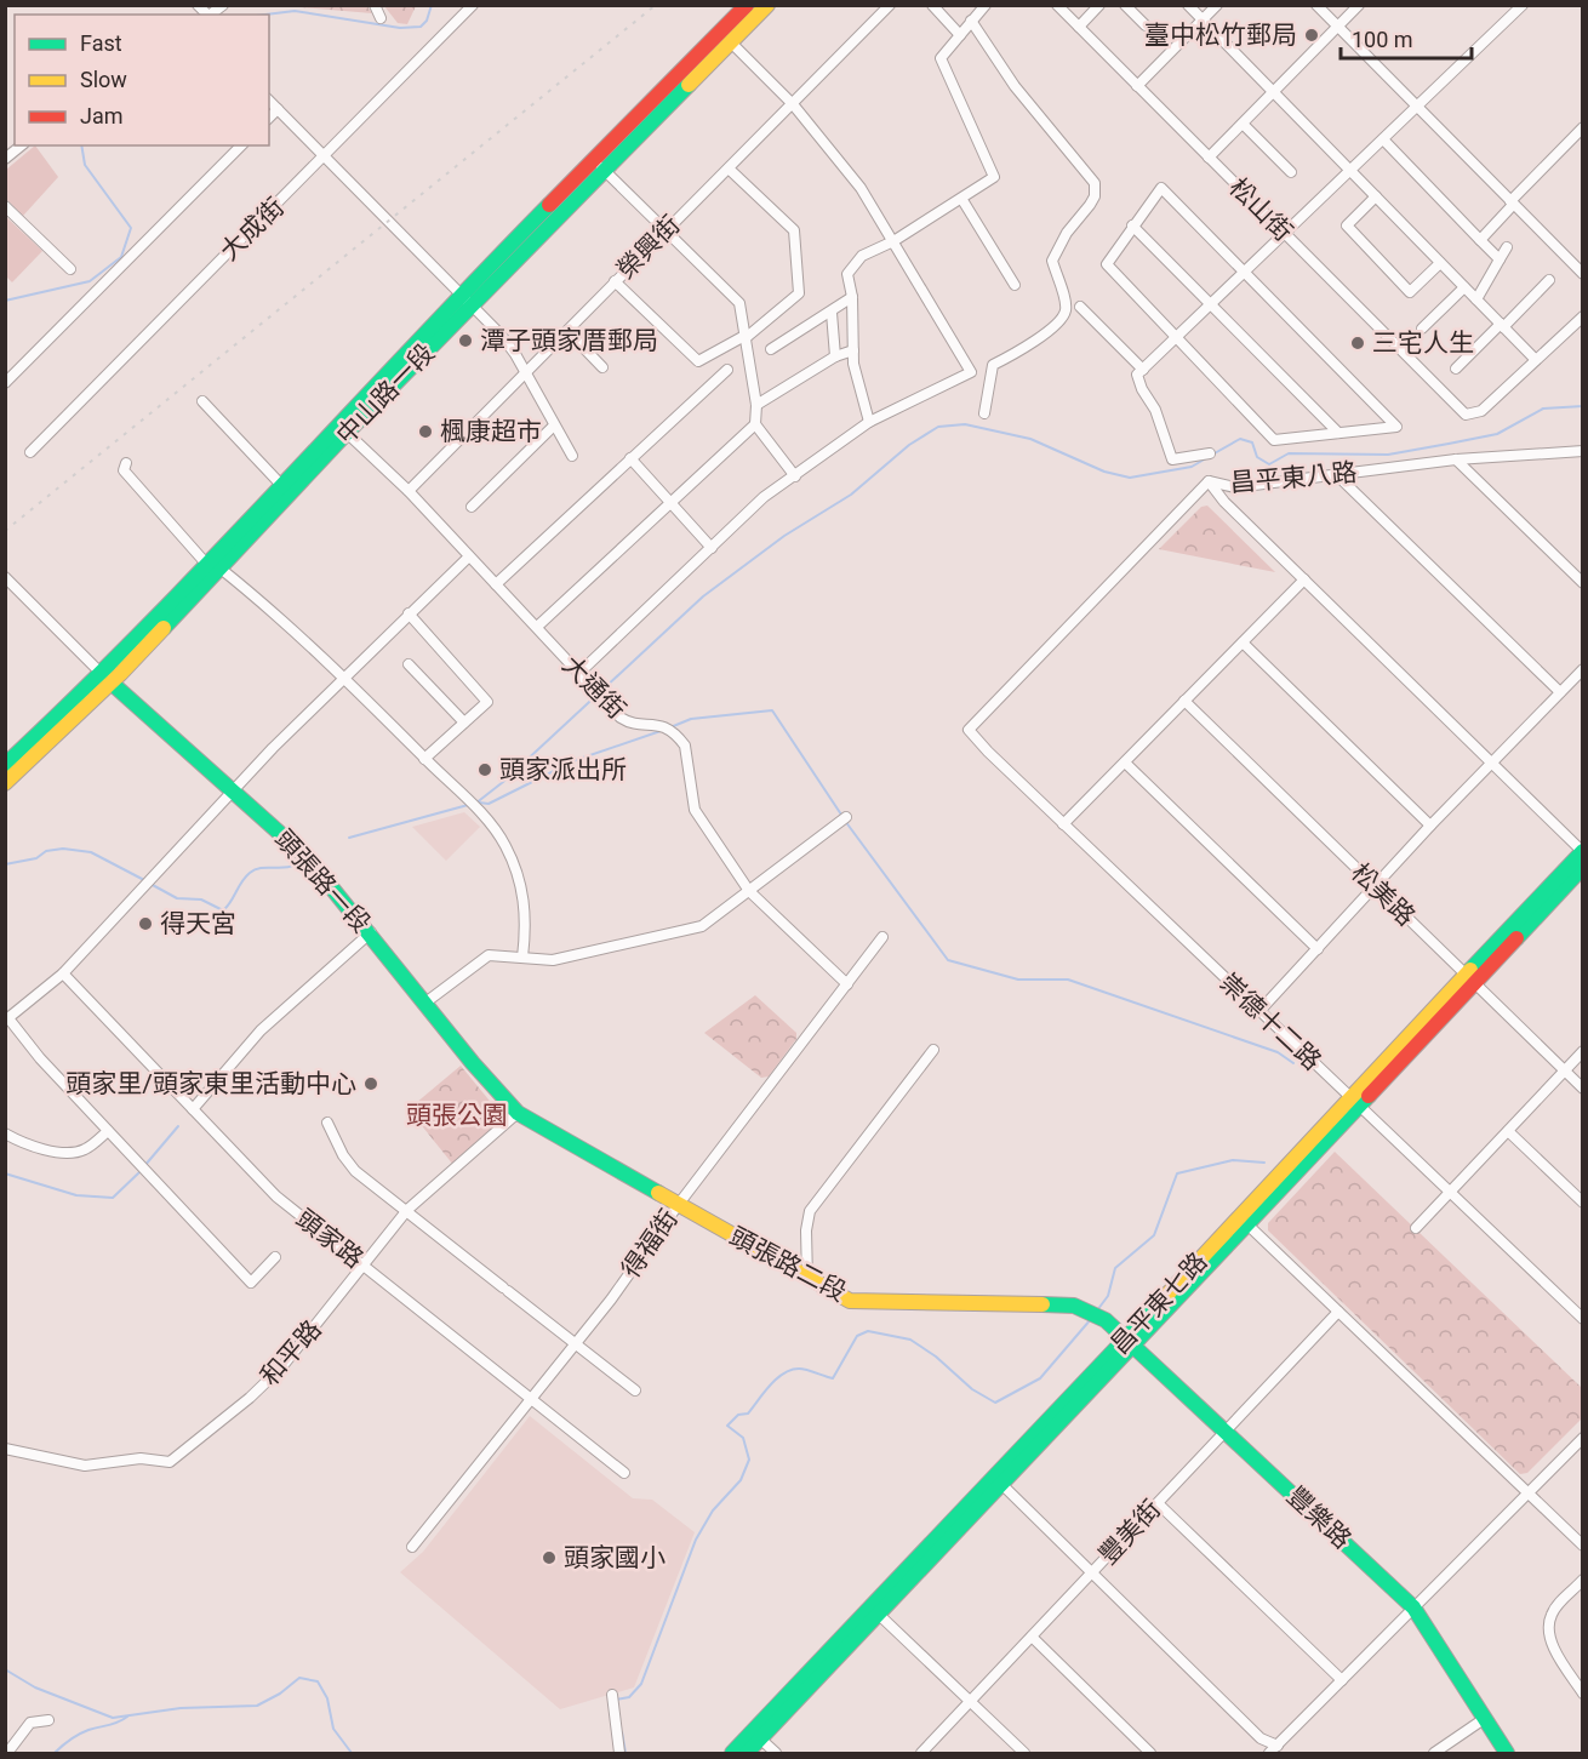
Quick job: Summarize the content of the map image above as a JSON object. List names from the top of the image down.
{
  "streets": {
    "street": [
      "松山街",
      "大成街",
      "榮興街",
      "中山路一段",
      "昌平東八路",
      "大通街",
      "頭張路一段",
      "松美路",
      "崇德十二路",
      "頭家路",
      "得福街",
      "頭張路二段",
      "昌平東七路",
      "和平路",
      "豐樂路",
      "豐美街"
    ]
  },
  "crossings": [
    ["榮興街", "大通街"],
    ["中山路一段", "大通街"],
    ["中山路一段", "頭張路一段"],
    ["昌平東八路", "崇德十二路"],
    ["大通街", "得福街"],
    ["頭張路一段", "頭張路二段"],
    ["頭張路一段", "和平路"],
    ["松美路", "昌平東七路"],
    ["崇德十二路", "昌平東七路"],
    ["頭家路", "得福街"],
    ["頭家路", "和平路"],
    ["得福街", "頭張路二段"],
    ["頭張路二段", "昌平東七路"],
    ["頭張路二段", "和平路"],
    ["頭張路二段", "豐樂路"],
    ["昌平東七路", "豐樂路"],
    ["豐樂路", "豐美街"]
  ],
  "parks": ["頭張公園"],
  "places": [
    "臺中松竹郵局",
    "潭子頭家厝郵局",
    "三宅人生",
    "楓康超市",
    "頭家派出所",
    "得天宮",
    "頭家里/頭家東里活動中心",
    "頭家國小"
  ],
  "legend": ["Fast", "Slow", "Jam"],
  "scale_bar": "100 m"
}
